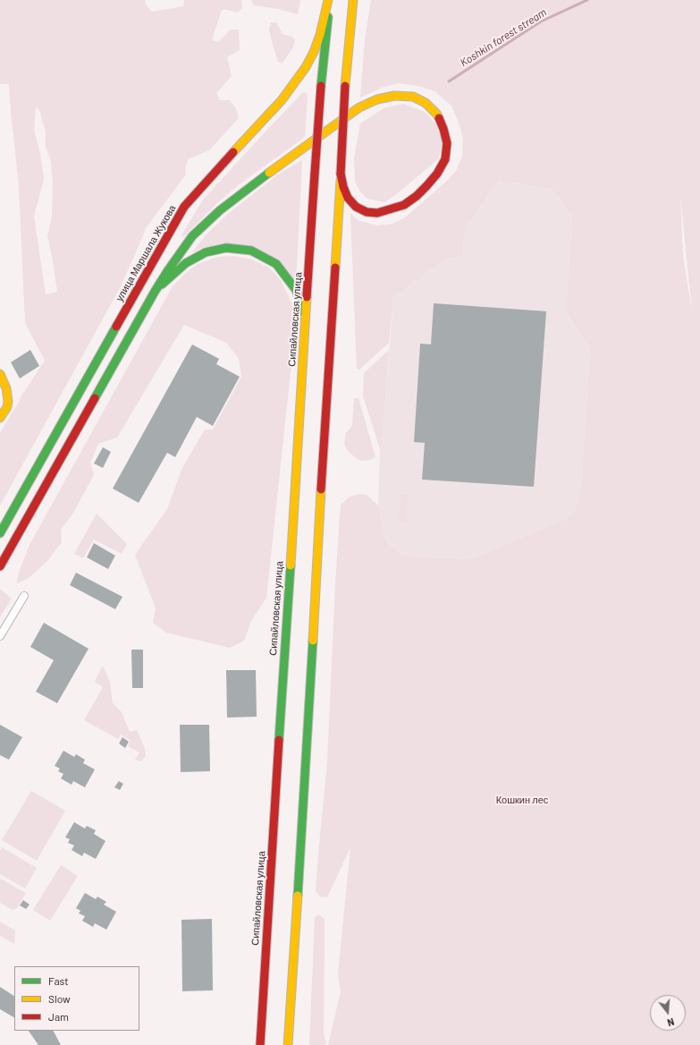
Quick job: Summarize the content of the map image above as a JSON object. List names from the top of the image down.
{
  "streets": {
    "main road": ["улица Маршала Жукова", "Сипайловская улица"]
  },
  "crossings": [
    ["улица Маршала Жукова", "Сипайловская улица"]
  ],
  "water": ["Koshkin forest stream"],
  "parks": ["Кошкин лес"],
  "legend": ["Fast", "Slow", "Jam"],
  "north": "bottom"
}
